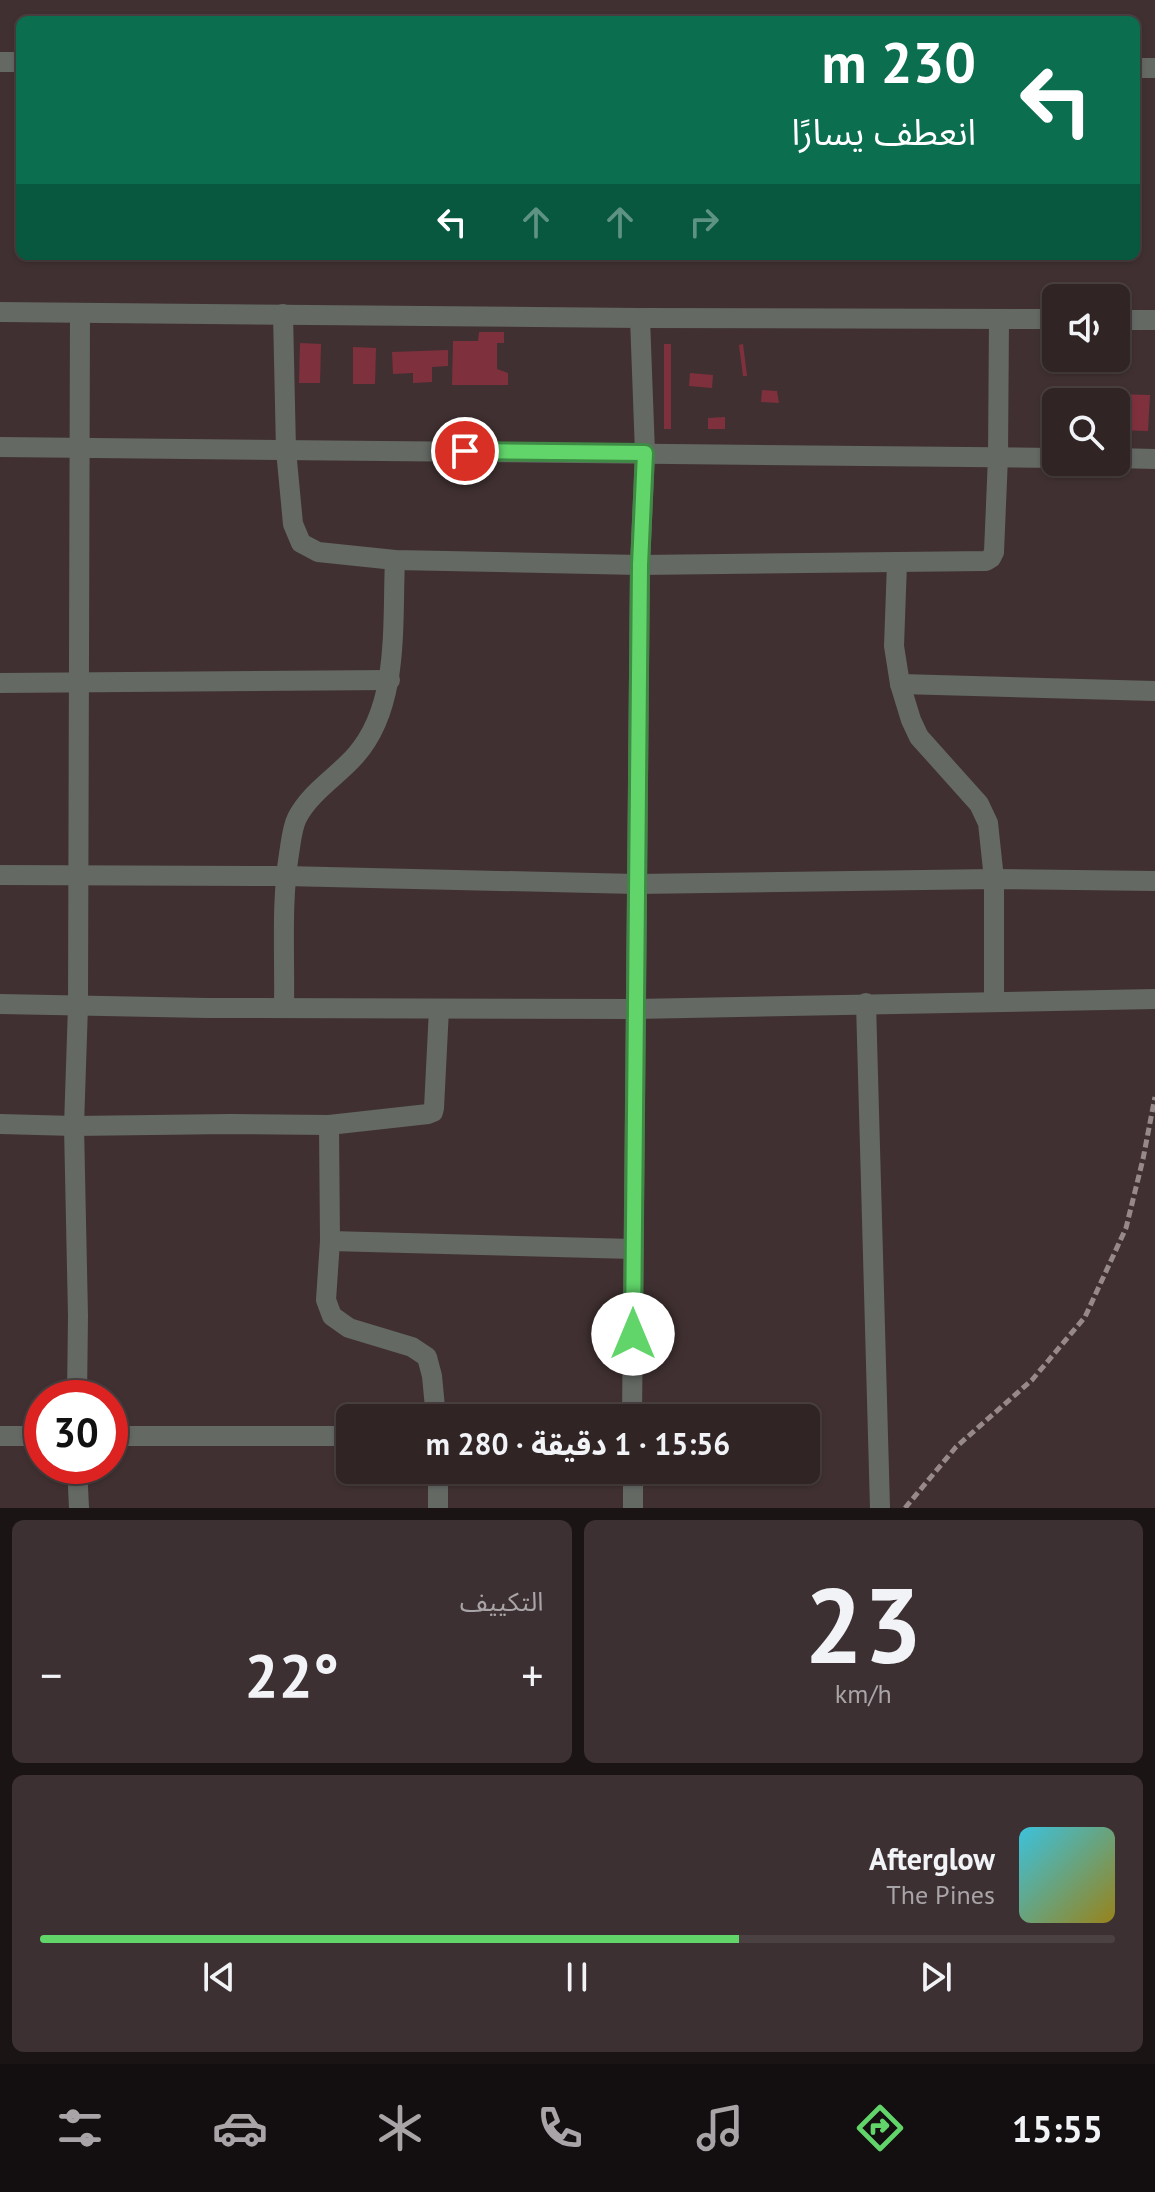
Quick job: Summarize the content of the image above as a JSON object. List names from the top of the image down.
{
  "page": {
    "turn": ["230 m", "انعطف يسارًا"],
    "limit": "30",
    "trip": "15:56 · 1 دقيقة · 280 m",
    "tile": [
      ["23", "km/h"],
      "التكييف"
    ],
    "heat": ["−", "22°", "+"],
    "song": ["Afterglow", "The Pines"],
    "tabs": "15:55"
  }
}
